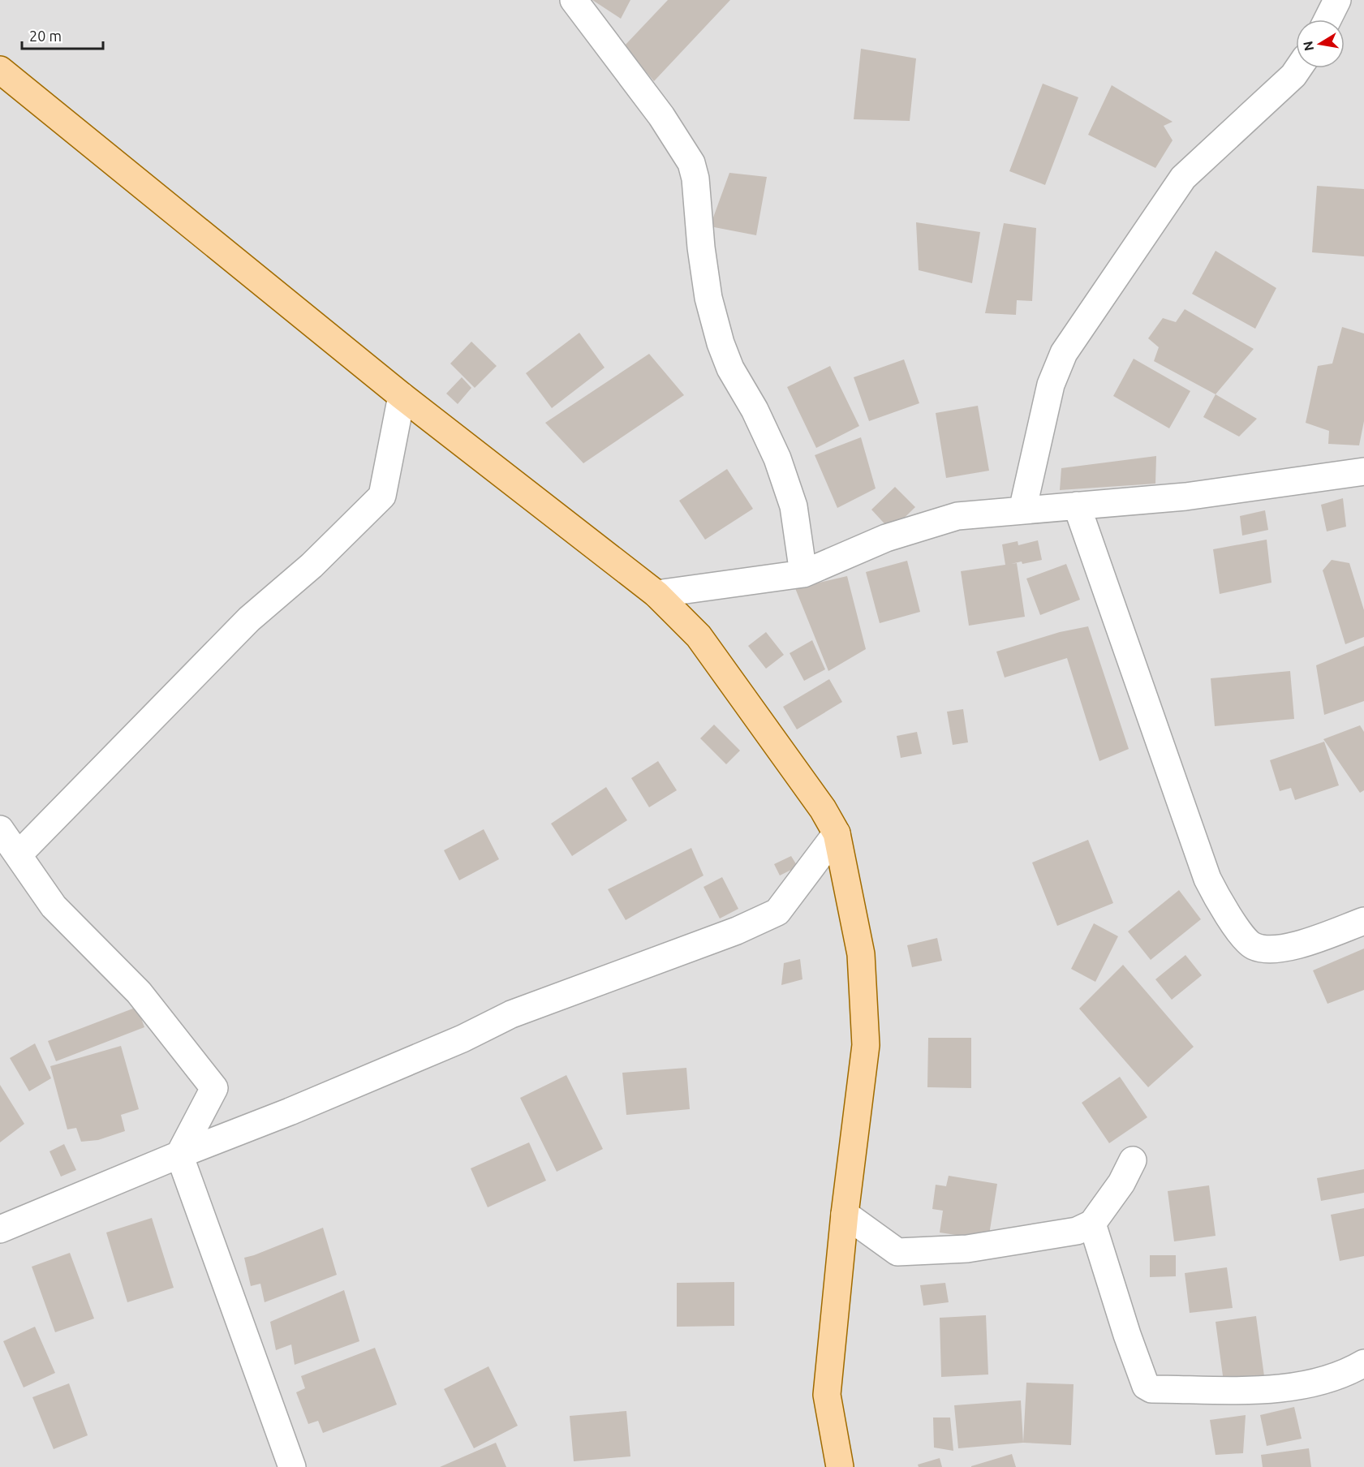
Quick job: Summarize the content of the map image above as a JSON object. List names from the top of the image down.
{
  "scale_bar": "20 m",
  "north": "left"
}
